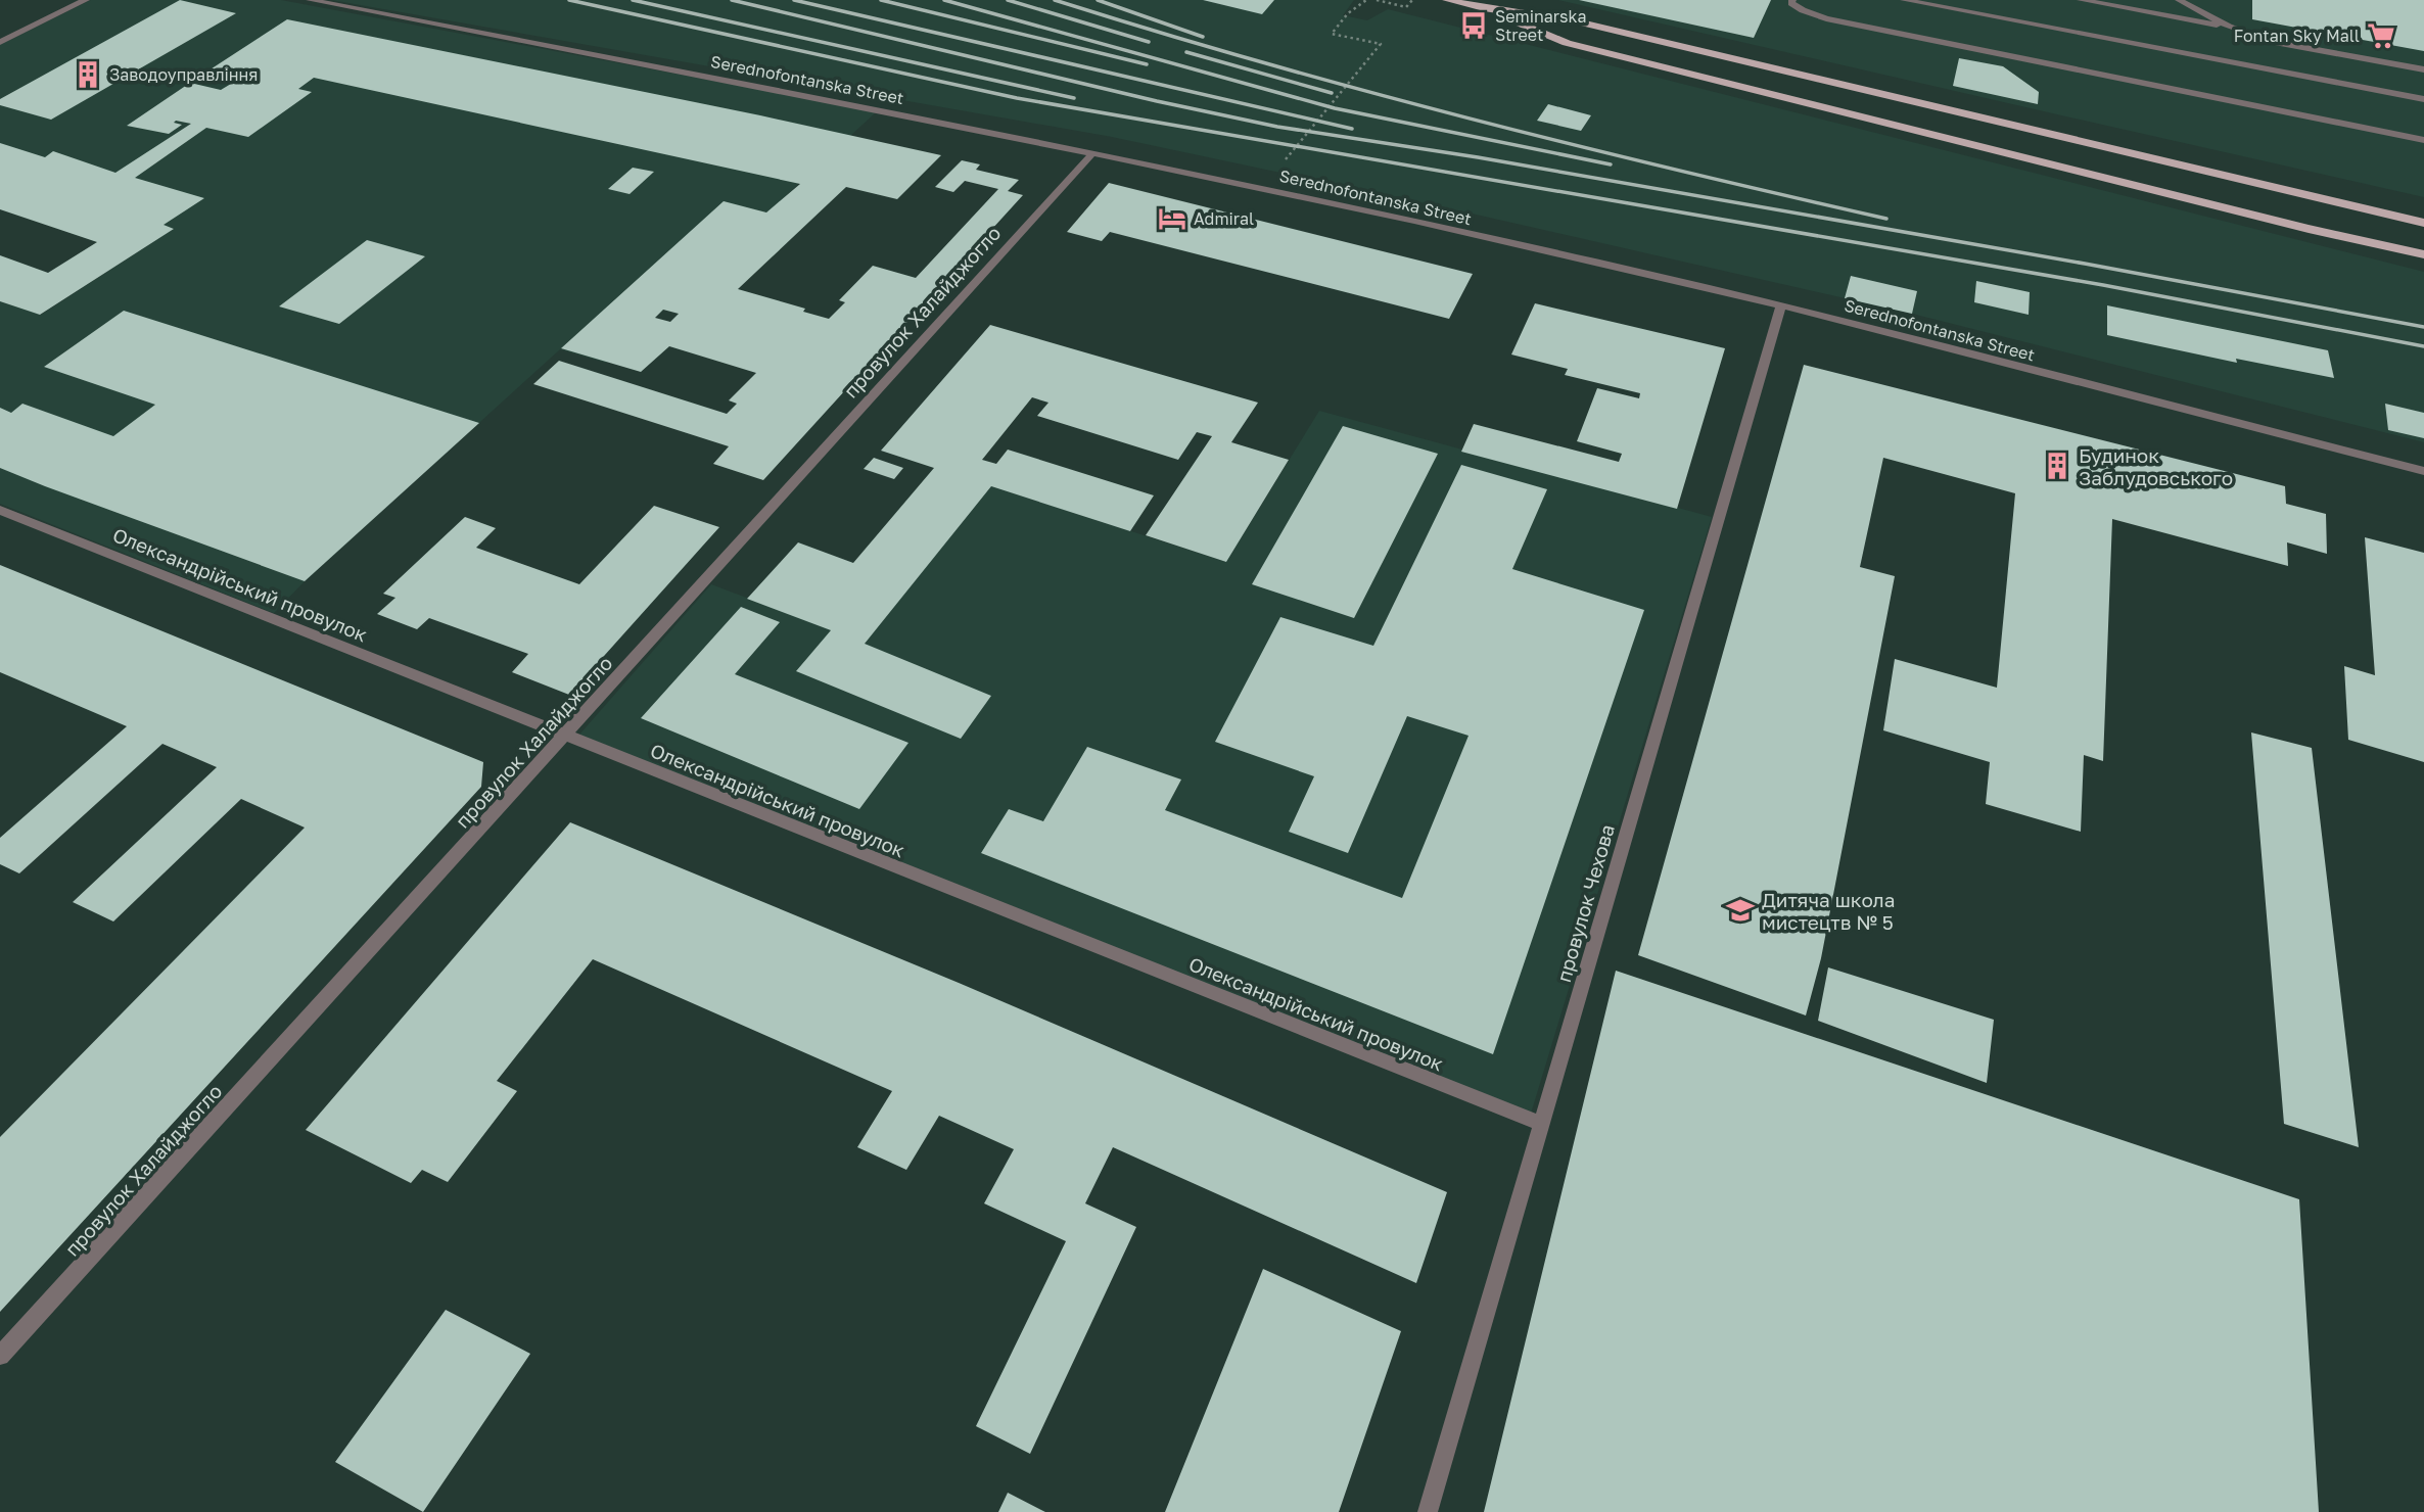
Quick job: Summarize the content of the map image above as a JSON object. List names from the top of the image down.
{
  "streets": {
    "street": [
      "Serednofontanska Street",
      "провулок Халайджогло",
      "Олександрійський провулок",
      "провулок Чехова"
    ]
  },
  "crossings": [
    ["Serednofontanska Street", "провулок Халайджогло"],
    ["Serednofontanska Street", "провулок Чехова"],
    ["провулок Халайджогло", "Олександрійський провулок"],
    ["Олександрійський провулок", "провулок Чехова"]
  ],
  "places": {
    "bus stop": ["Seminarska Street"],
    "supermarket": ["Fontan Sky Mall"],
    "building": ["Заводоуправління", "Будинок Заблудовського"],
    "hotel": ["Admiral"],
    "school or university": ["Дитяча школа мистецтв № 5"]
  }
}
